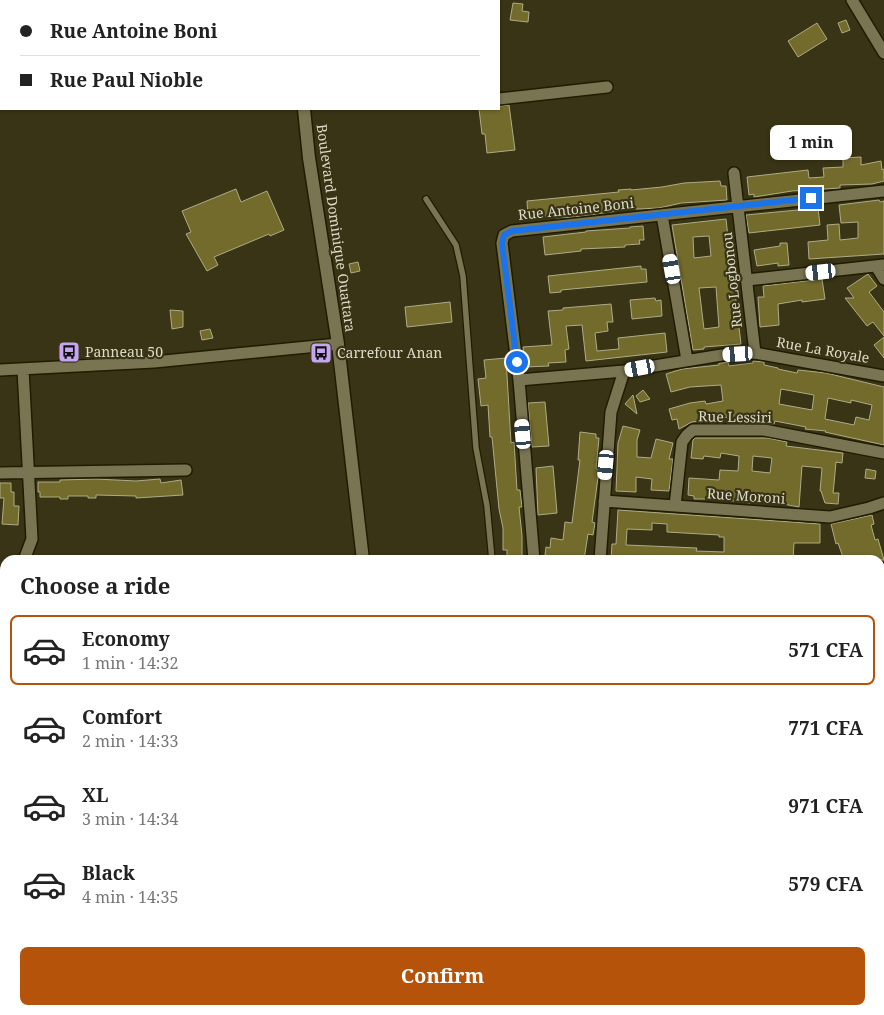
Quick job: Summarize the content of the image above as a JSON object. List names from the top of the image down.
{
  "streets": {
    "street": [
      "Rue Antoine Boni",
      "Boulevard Dominique Ouattara",
      "Rue Logbonou",
      "Rue La Royale",
      "Rue Lessiri",
      "Rue Moroni"
    ]
  },
  "crossings": [
    ["Rue Antoine Boni", "Rue Logbonou"],
    ["Rue Antoine Boni", "Rue La Royale"],
    ["Rue Logbonou", "Rue La Royale"],
    ["Rue Lessiri", "Rue Moroni"]
  ],
  "places": {
    "bus stop": ["Panneau 50", "Carrefour Anan"]
  },
  "page": {
    "banner": ["Rue Antoine Boni", "Rue Paul Nioble"],
    "bubble": "1 min",
    "heading": "Choose a ride",
    "list": [
      {
        "name": "Economy",
        "note": "1 min · 14:32",
        "value": "571 CFA"
      },
      {
        "name": "Comfort",
        "note": "2 min · 14:33",
        "value": "771 CFA"
      },
      {
        "name": "XL",
        "note": "3 min · 14:34",
        "value": "971 CFA"
      },
      {
        "name": "Black",
        "note": "4 min · 14:35",
        "value": "579 CFA"
      }
    ],
    "buttons": "Confirm"
  }
}
